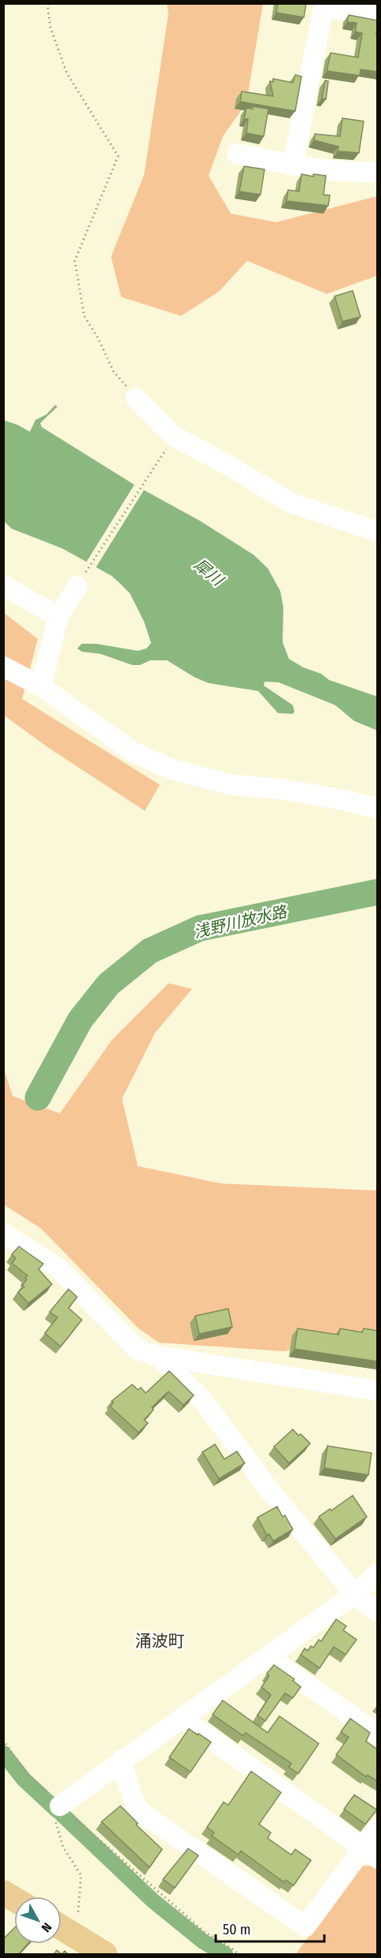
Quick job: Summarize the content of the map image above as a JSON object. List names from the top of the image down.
{
  "districts": ["涌波町"],
  "water": ["犀川", "浅野川放水路"],
  "scale_bar": "50 m",
  "north": "bottom right"
}
